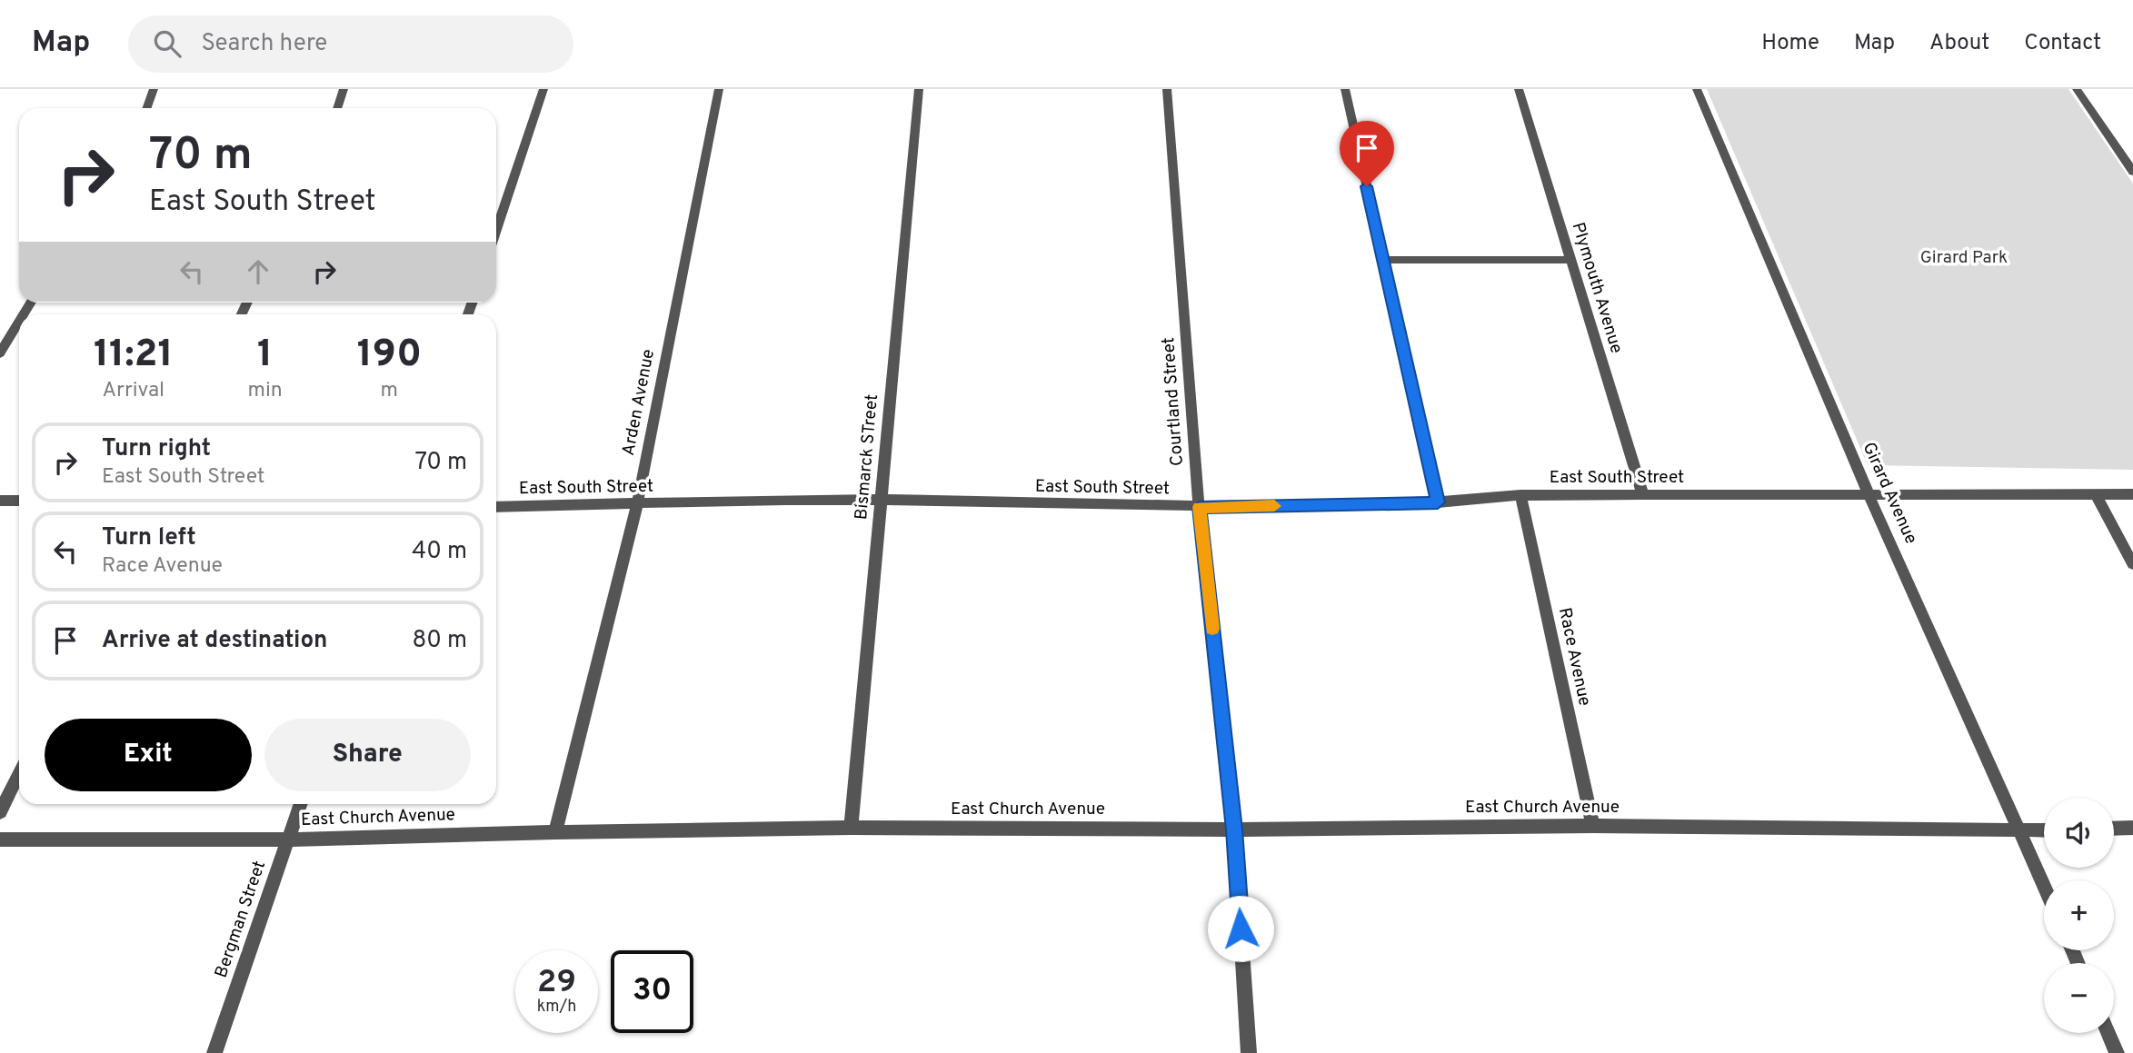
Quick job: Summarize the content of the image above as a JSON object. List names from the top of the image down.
{
  "streets": {
    "street": [
      "Plymouth Avenue",
      "Courtland Street",
      "Arden Avenue",
      "Bismarck STreet",
      "East South Street",
      "Girard Avenue",
      "Race Avenue",
      "East Church Avenue",
      "Bergman Street"
    ]
  },
  "crossings": [
    ["Plymouth Avenue", "East South Street"],
    ["Courtland Street", "East South Street"],
    ["Courtland Street", "East Church Avenue"],
    ["Arden Avenue", "East South Street"],
    ["Arden Avenue", "East Church Avenue"],
    ["Bismarck STreet", "East South Street"],
    ["Bismarck STreet", "East Church Avenue"],
    ["East South Street", "Girard Avenue"],
    ["East South Street", "Race Avenue"],
    ["Girard Avenue", "East Church Avenue"],
    ["Race Avenue", "East Church Avenue"],
    ["East Church Avenue", "Bergman Street"]
  ],
  "parks": ["Girard Park"],
  "page": {
    "header": "Map",
    "search": "Search here",
    "nav": [
      "Home",
      "Map",
      "About",
      "Contact"
    ],
    "turn": ["70 m", "East South Street"],
    "eta": [
      "11:21",
      "Arrival",
      "1",
      "min",
      "190",
      "m"
    ],
    "list": [
      {
        "name": "Turn right",
        "note": "East South Street",
        "value": "70 m"
      },
      {
        "name": "Turn left",
        "note": "Race Avenue",
        "value": "40 m"
      },
      {
        "name": "Arrive at destination",
        "value": "80 m"
      }
    ],
    "buttons": ["Exit", "Share"],
    "map_buttons": ["+", "−"],
    "speed": "29 km/h",
    "limit": "30"
  }
}
